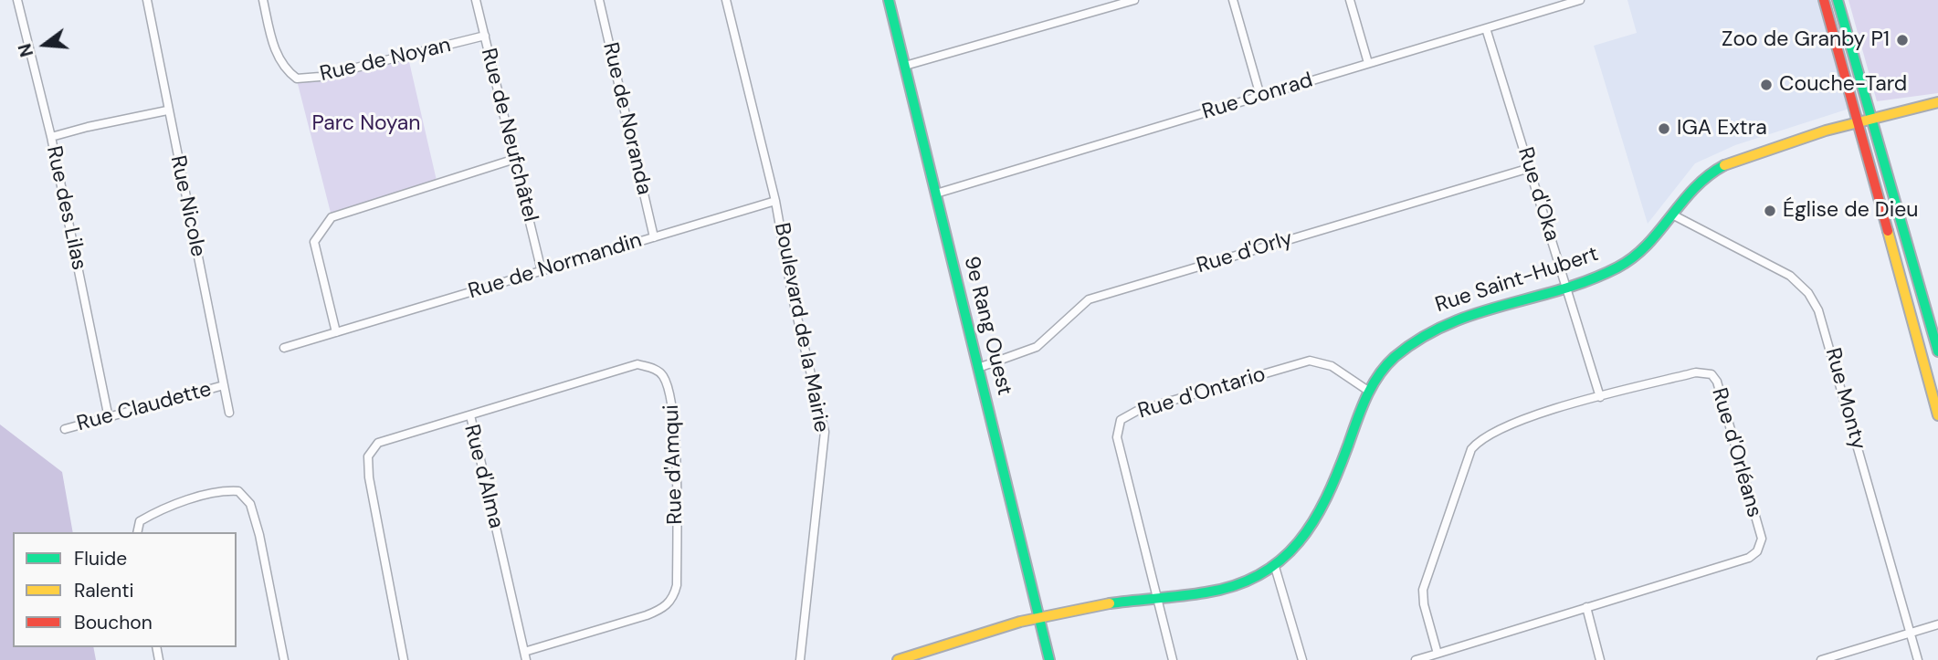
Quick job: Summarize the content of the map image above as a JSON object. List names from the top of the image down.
{
  "streets": {
    "main road": ["Rue Saint-Hubert", "9e Rang Ouest"],
    "street": [
      "Rue de Noyan",
      "Rue Conrad",
      "Rue de Noranda",
      "Rue de Neufchâtel",
      "Rue d'Oka",
      "Rue Nicole",
      "Rue des Lilas",
      "Rue d'Orly",
      "Rue de Normandin",
      "Boulevard de la Mairie",
      "Rue d'Ontario",
      "Rue Monty",
      "Rue Claudette",
      "Rue d'Orléans",
      "Rue d'Amqui",
      "Rue d'Alma"
    ]
  },
  "crossings": [
    ["Rue de Noyan", "Rue de Neufchâtel"],
    ["Rue Conrad", "Rue d'Oka"],
    ["Rue Conrad", "9e Rang Ouest"],
    ["Rue de Noranda", "Rue de Normandin"],
    ["Rue de Neufchâtel", "Rue de Normandin"],
    ["Rue d'Oka", "Rue d'Orly"],
    ["Rue d'Oka", "Rue Saint-Hubert"],
    ["Rue d'Oka", "Rue d'Orléans"],
    ["Rue Nicole", "Rue Claudette"],
    ["Rue des Lilas", "Rue Claudette"],
    ["Rue d'Orly", "9e Rang Ouest"],
    ["Rue de Normandin", "Boulevard de la Mairie"],
    ["Rue Saint-Hubert", "9e Rang Ouest"],
    ["Rue Saint-Hubert", "Rue d'Ontario"],
    ["Rue Saint-Hubert", "Rue Monty"],
    ["Rue d'Amqui", "Rue d'Alma"]
  ],
  "parks": ["Parc Noyan"],
  "places": [
    "Zoo de Granby P1",
    "Couche-Tard",
    "IGA Extra",
    "Église de Dieu"
  ],
  "legend": ["Fluide", "Ralenti", "Bouchon"],
  "north": "left"
}
